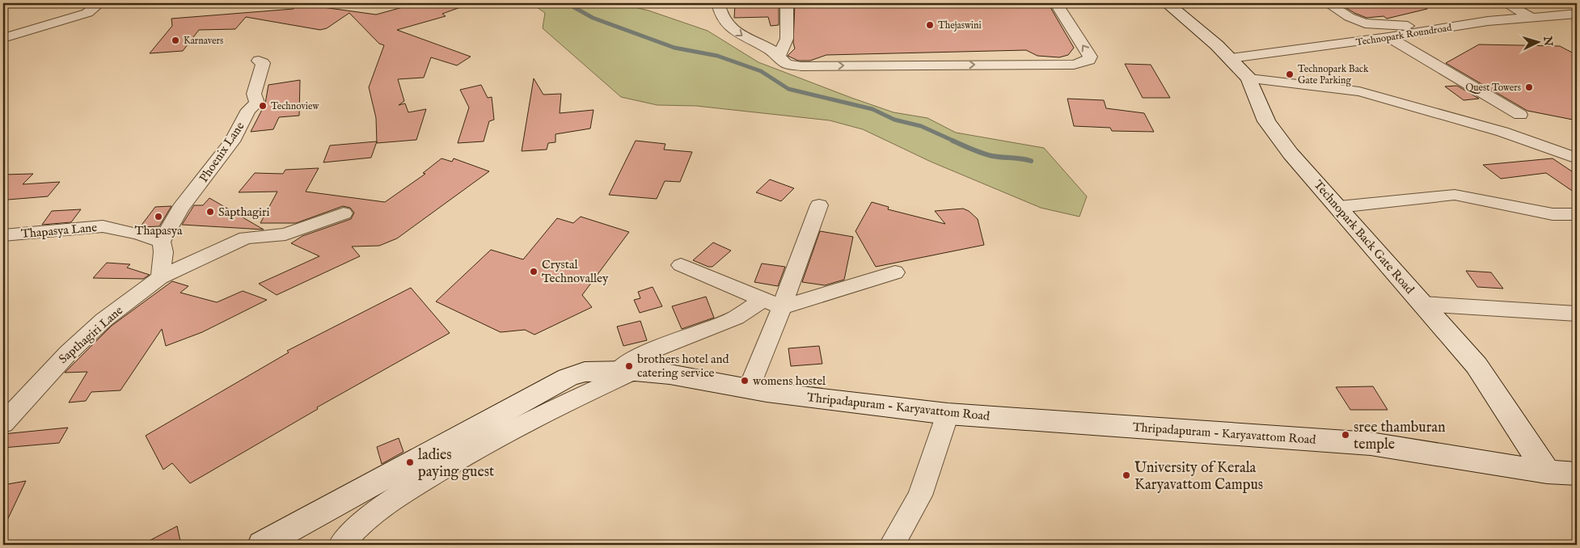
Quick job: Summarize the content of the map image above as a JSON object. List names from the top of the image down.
{
  "streets": {
    "main road": ["Technopark Back Gate Road", "Thripadapuram - Karyavattom Road"],
    "street": [
      "Technopark Roundroad",
      "Phoenix Lane",
      "Thapasya Lane",
      "Sapthagiri Lane"
    ]
  },
  "crossings": [
    ["Technopark Roundroad", "Technopark Back Gate Road"],
    ["Phoenix Lane", "Thapasya Lane"],
    ["Technopark Back Gate Road", "Thripadapuram - Karyavattom Road"]
  ],
  "places": [
    "Thejaswini",
    "Karnavers",
    "Technopark Back Gate Parking",
    "Quest Towers",
    "Technoview",
    "Sapthagiri",
    "Thapasya",
    "Crystal Technovalley",
    "brothers hotel and catering service",
    "womens hostel",
    "sree thamburan temple",
    "ladies paying guest",
    "University of Kerala Karyavattom Campus"
  ],
  "north": "right"
}
